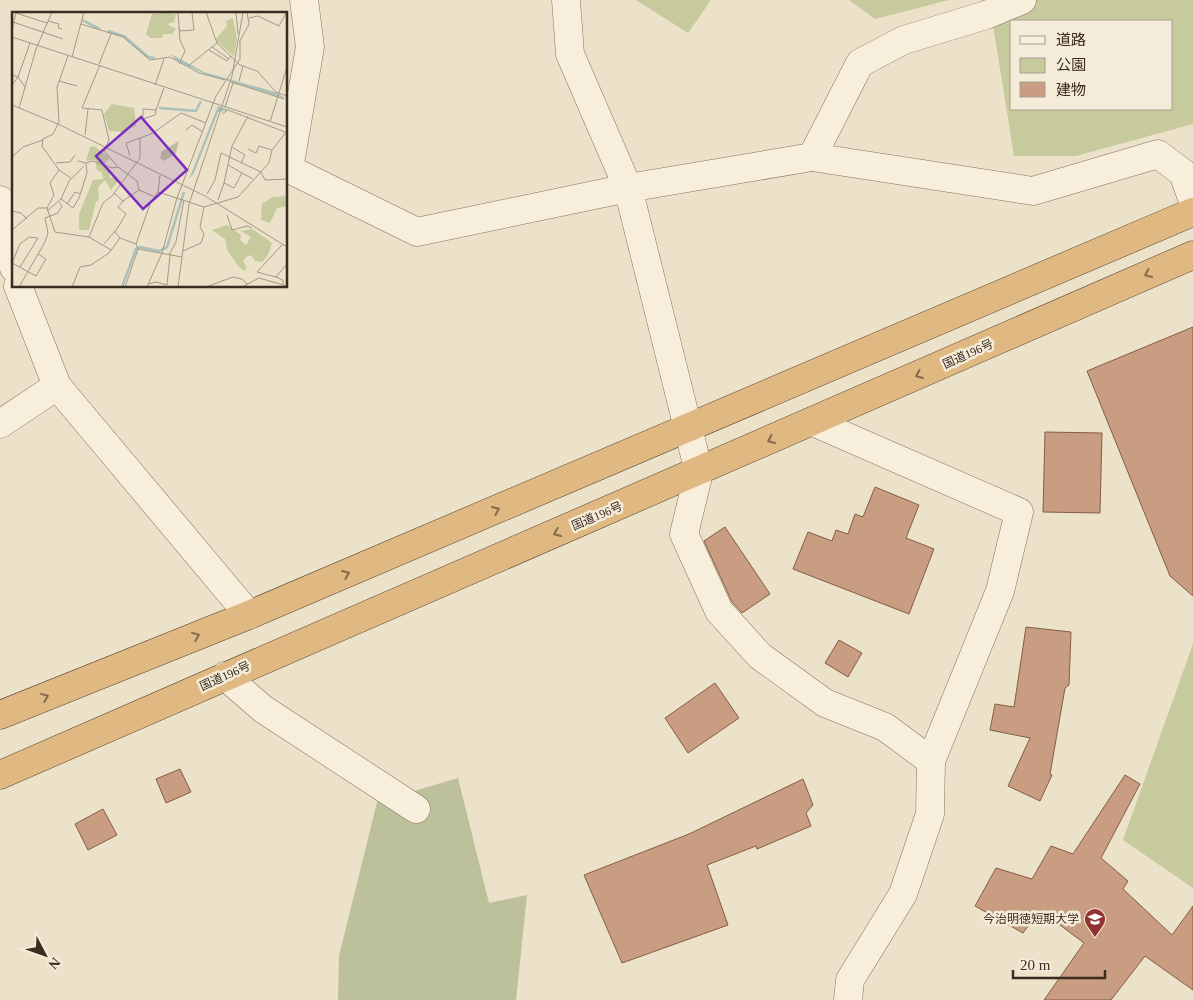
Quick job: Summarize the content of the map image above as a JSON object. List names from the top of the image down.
{
  "streets": {
    "highway": ["国道196号"]
  },
  "places": {
    "school or university": ["今治明徳短期大学"]
  },
  "legend": ["道路", "公園", "建物"],
  "scale_bar": "20 m",
  "north": "bottom right"
}
